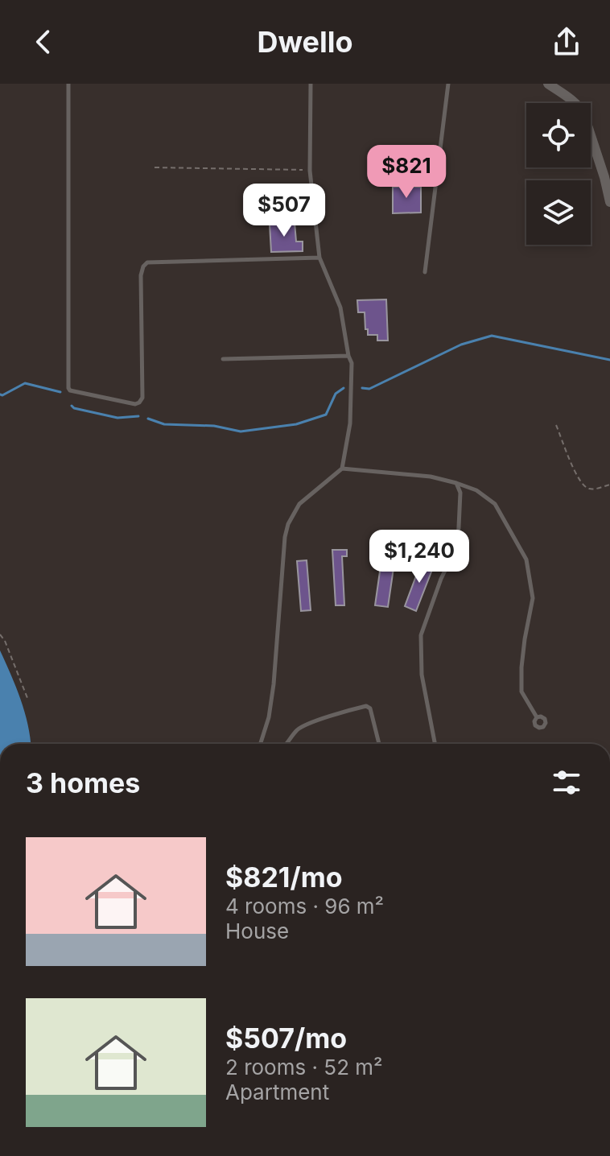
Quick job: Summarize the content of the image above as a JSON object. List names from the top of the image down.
{
  "page": {
    "header": "Dwello",
    "price": ["$821", "$507", "$1,240"],
    "heading": "3 homes",
    "list": [
      {
        "name": "$821/mo",
        "note": "4 rooms · 96 m² · House"
      },
      {
        "name": "$507/mo",
        "note": "2 rooms · 52 m² · Apartment"
      }
    ]
  }
}
